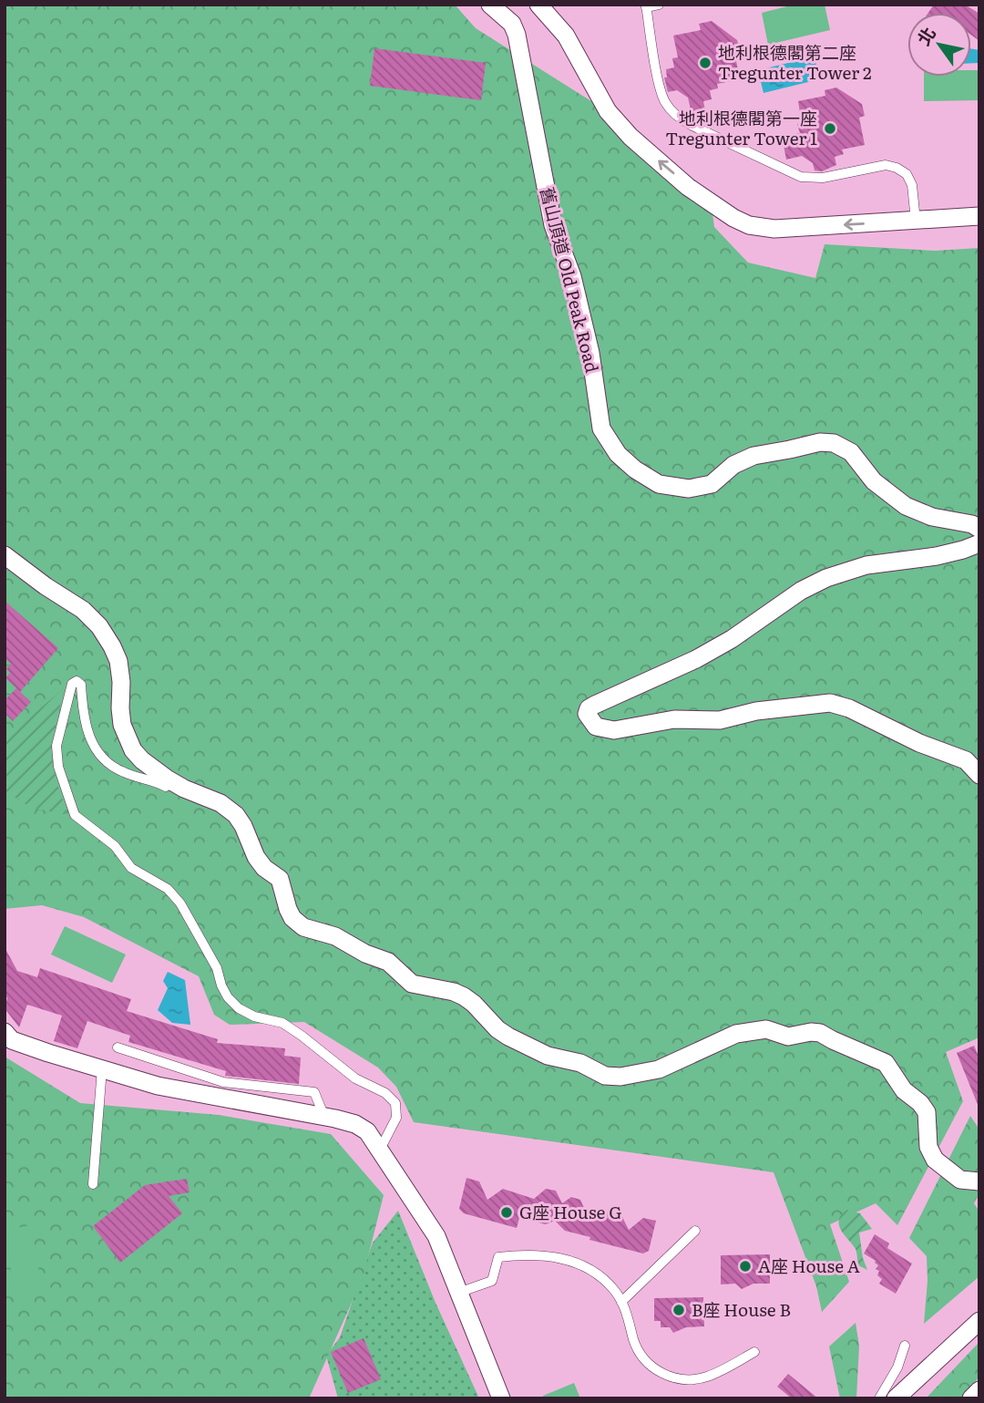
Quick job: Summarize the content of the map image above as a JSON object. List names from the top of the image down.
{
  "streets": {
    "street": ["舊山頂道 Old Peak Road"]
  },
  "places": [
    "地利根德閣第二座 Tregunter Tower 2",
    "地利根德閣第一座 Tregunter Tower 1",
    "G座 House G",
    "A座 House A",
    "B座 House B"
  ],
  "north": "top left"
}
